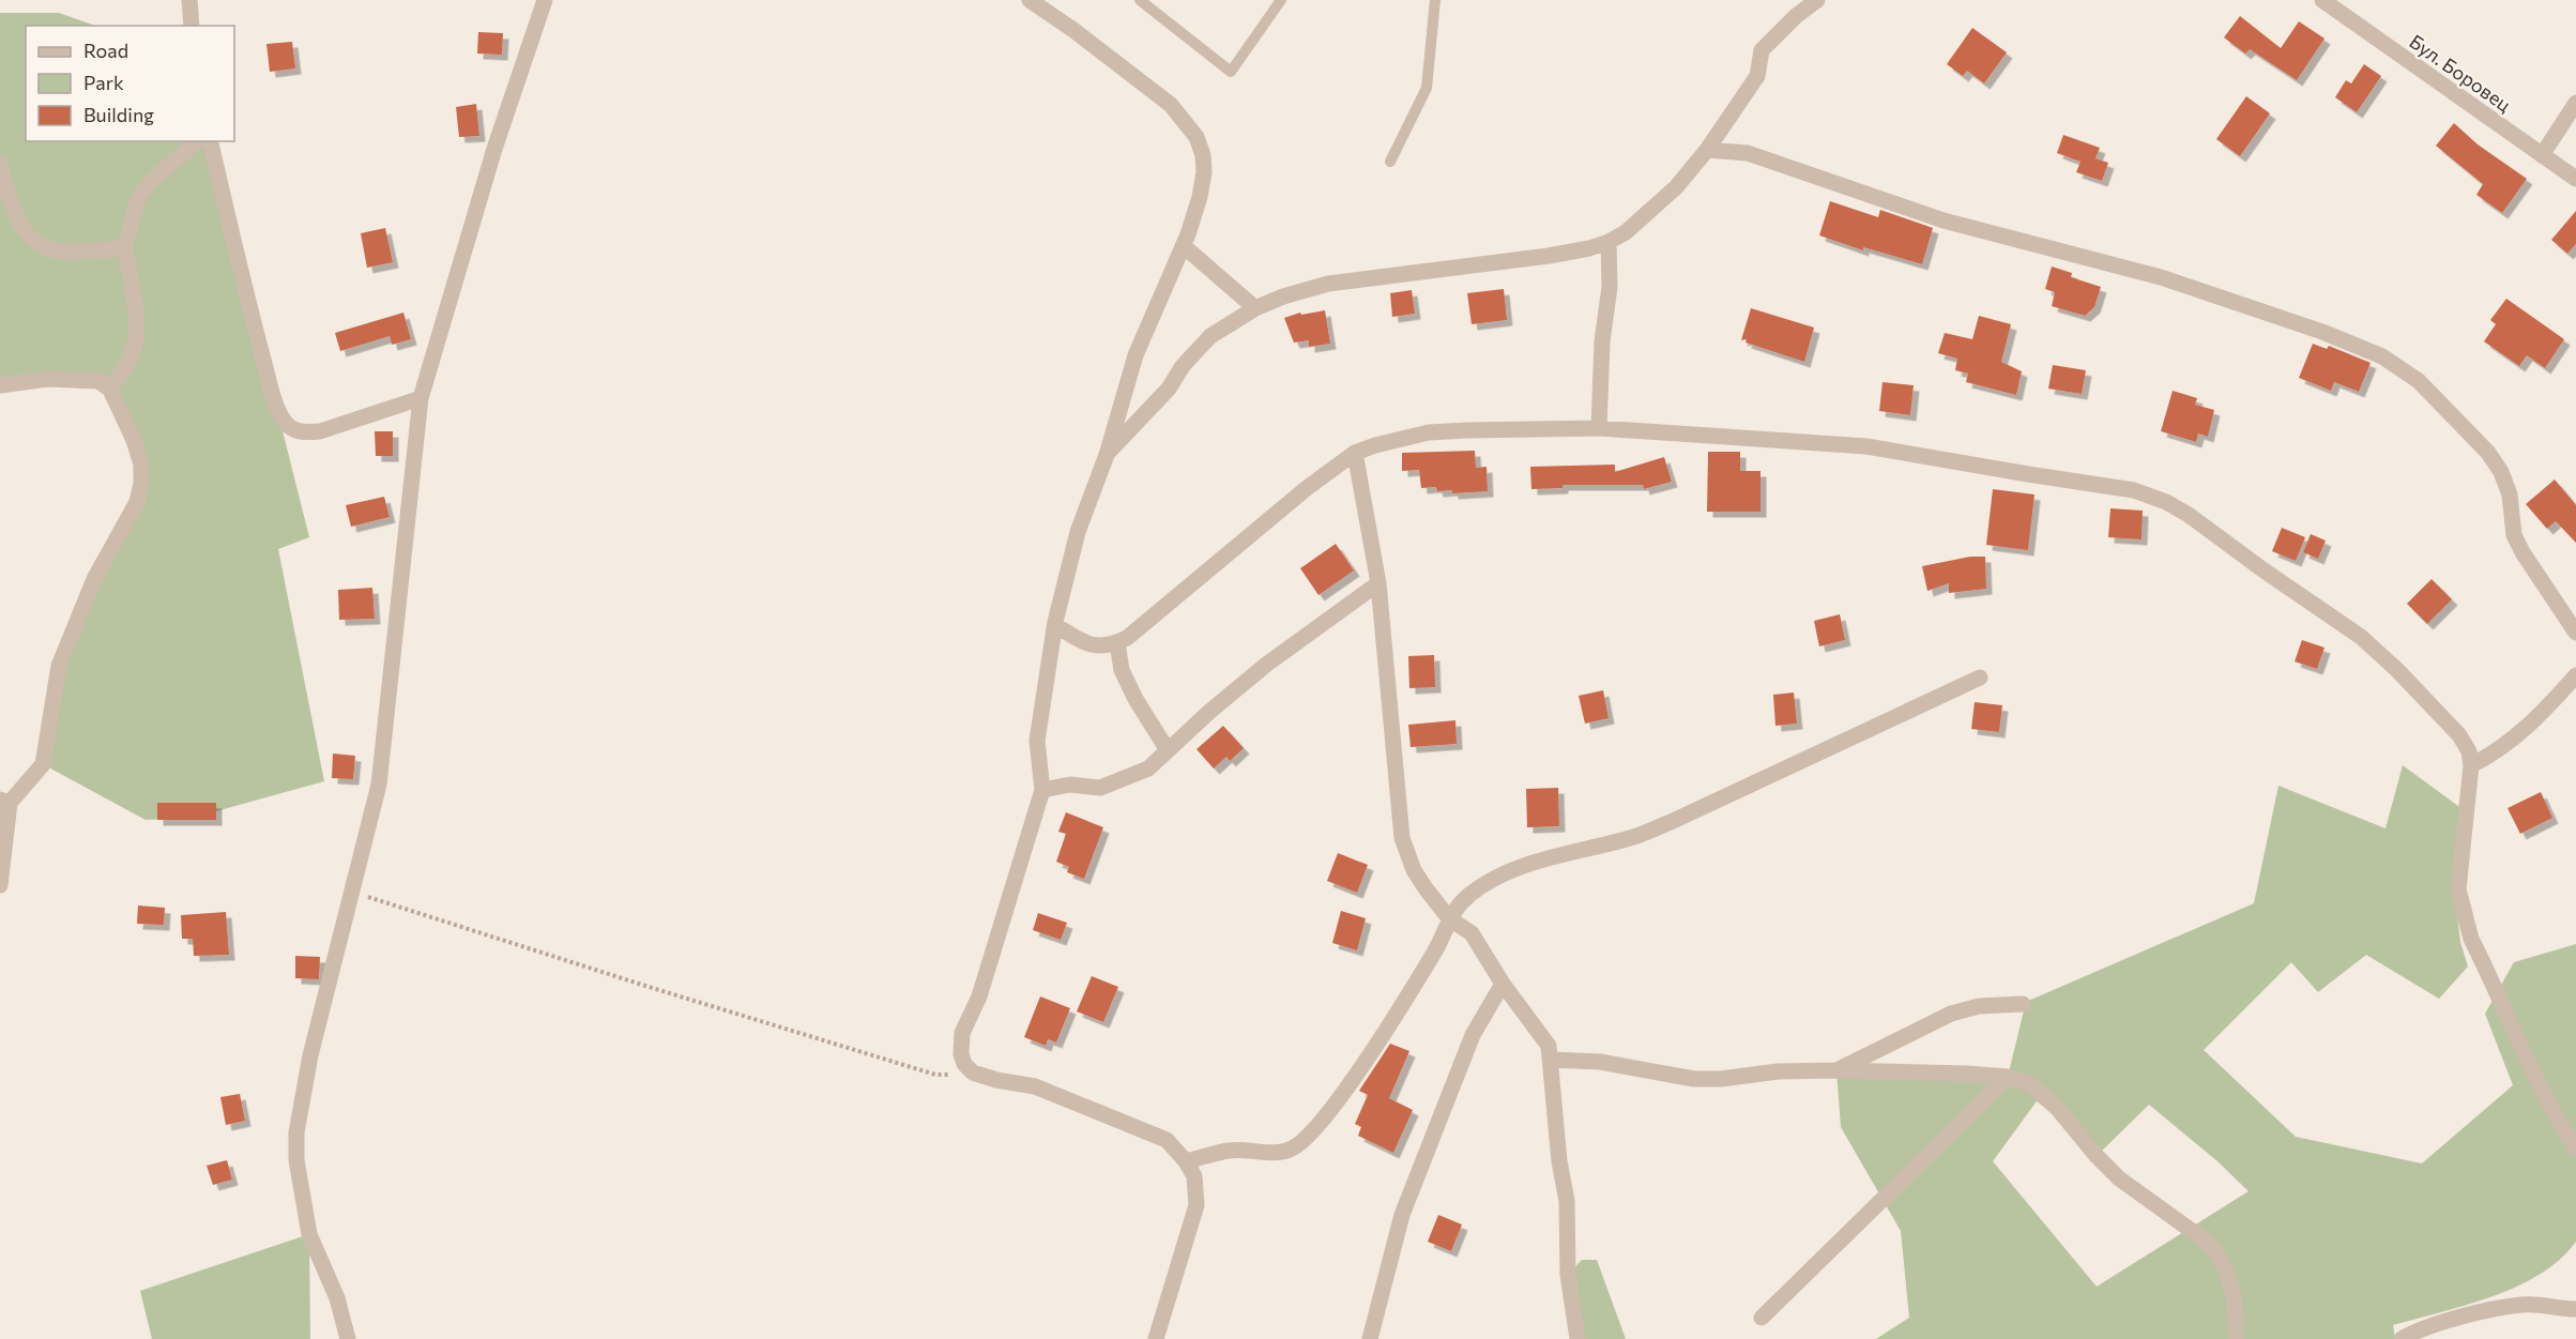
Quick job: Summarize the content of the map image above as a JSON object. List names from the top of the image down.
{
  "streets": {
    "street": ["Бул. Боровец"]
  },
  "legend": ["Road", "Park", "Building"]
}
